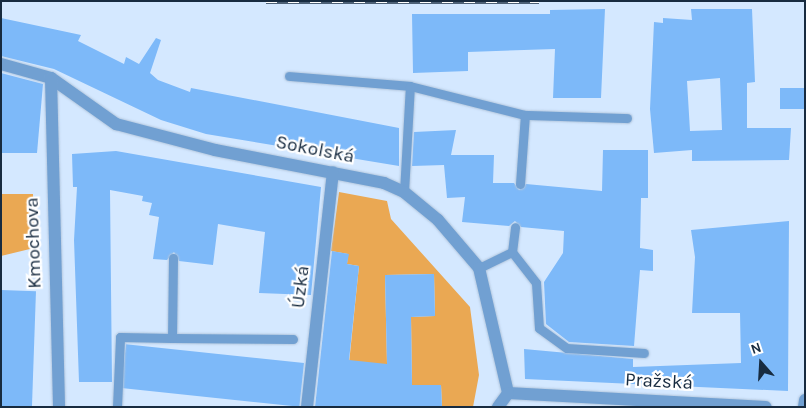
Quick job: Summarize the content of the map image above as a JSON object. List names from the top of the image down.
{
  "streets": {
    "street": [
      "Sokolská",
      "Kmochova",
      "Úzká",
      "Pražská"
    ]
  },
  "crossings": [
    ["Sokolská", "Kmochova"],
    ["Sokolská", "Úzká"],
    ["Sokolská", "Pražská"]
  ],
  "north": "top"
}
